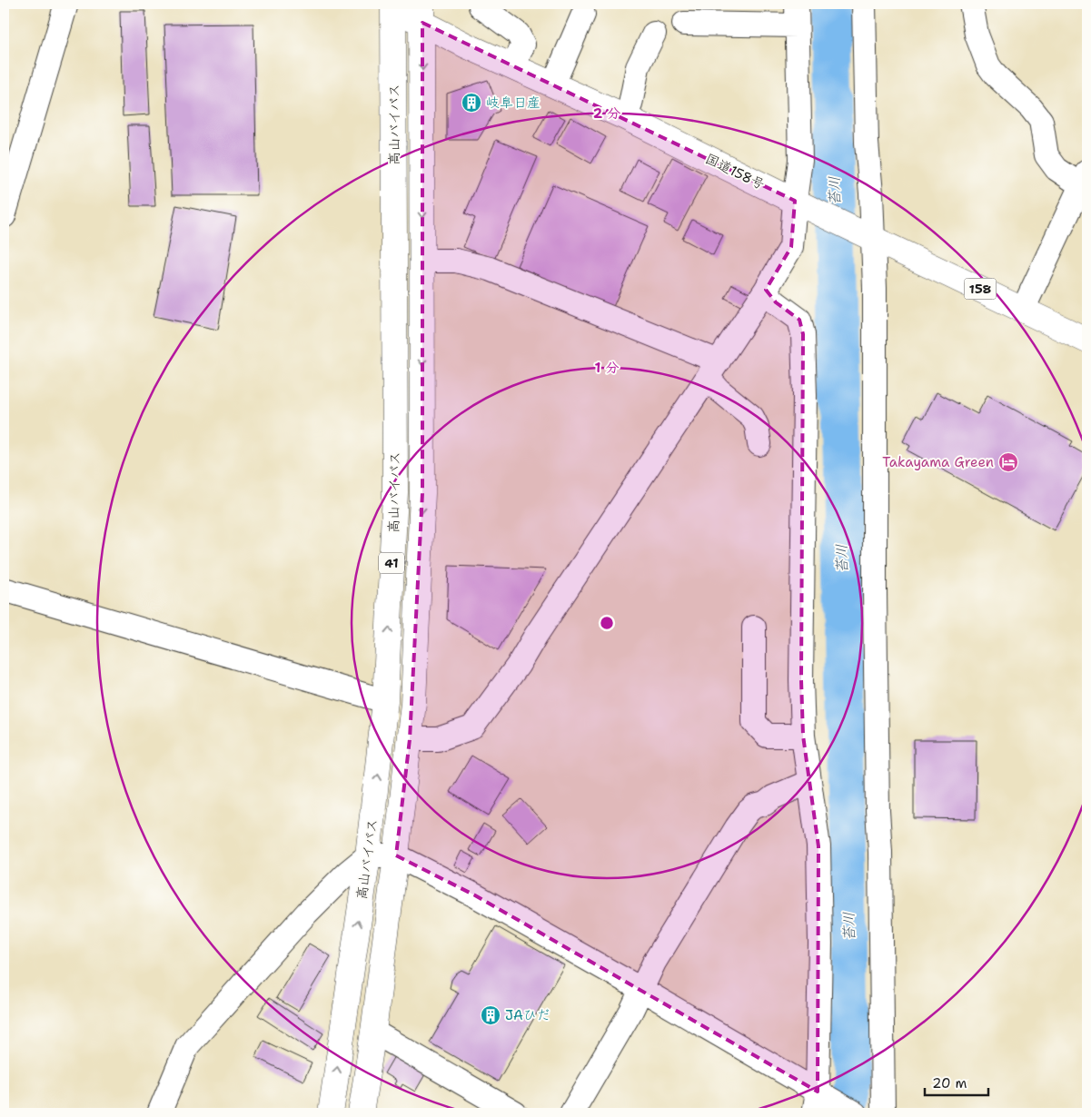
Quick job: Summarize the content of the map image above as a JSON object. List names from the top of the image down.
{
  "streets": {
    "highway": [
      "高山バイパス",
      "国道158号",
      "158",
      "41"
    ]
  },
  "crossings": [
    ["高山バイパス", "国道158号"]
  ],
  "water": ["苔川"],
  "places": {
    "building": ["岐阜日産", "JAひだ"],
    "hotel": ["Takayama Green"]
  },
  "scale_bar": "20 m",
  "rings": ["2 分", "1 分"]
}
